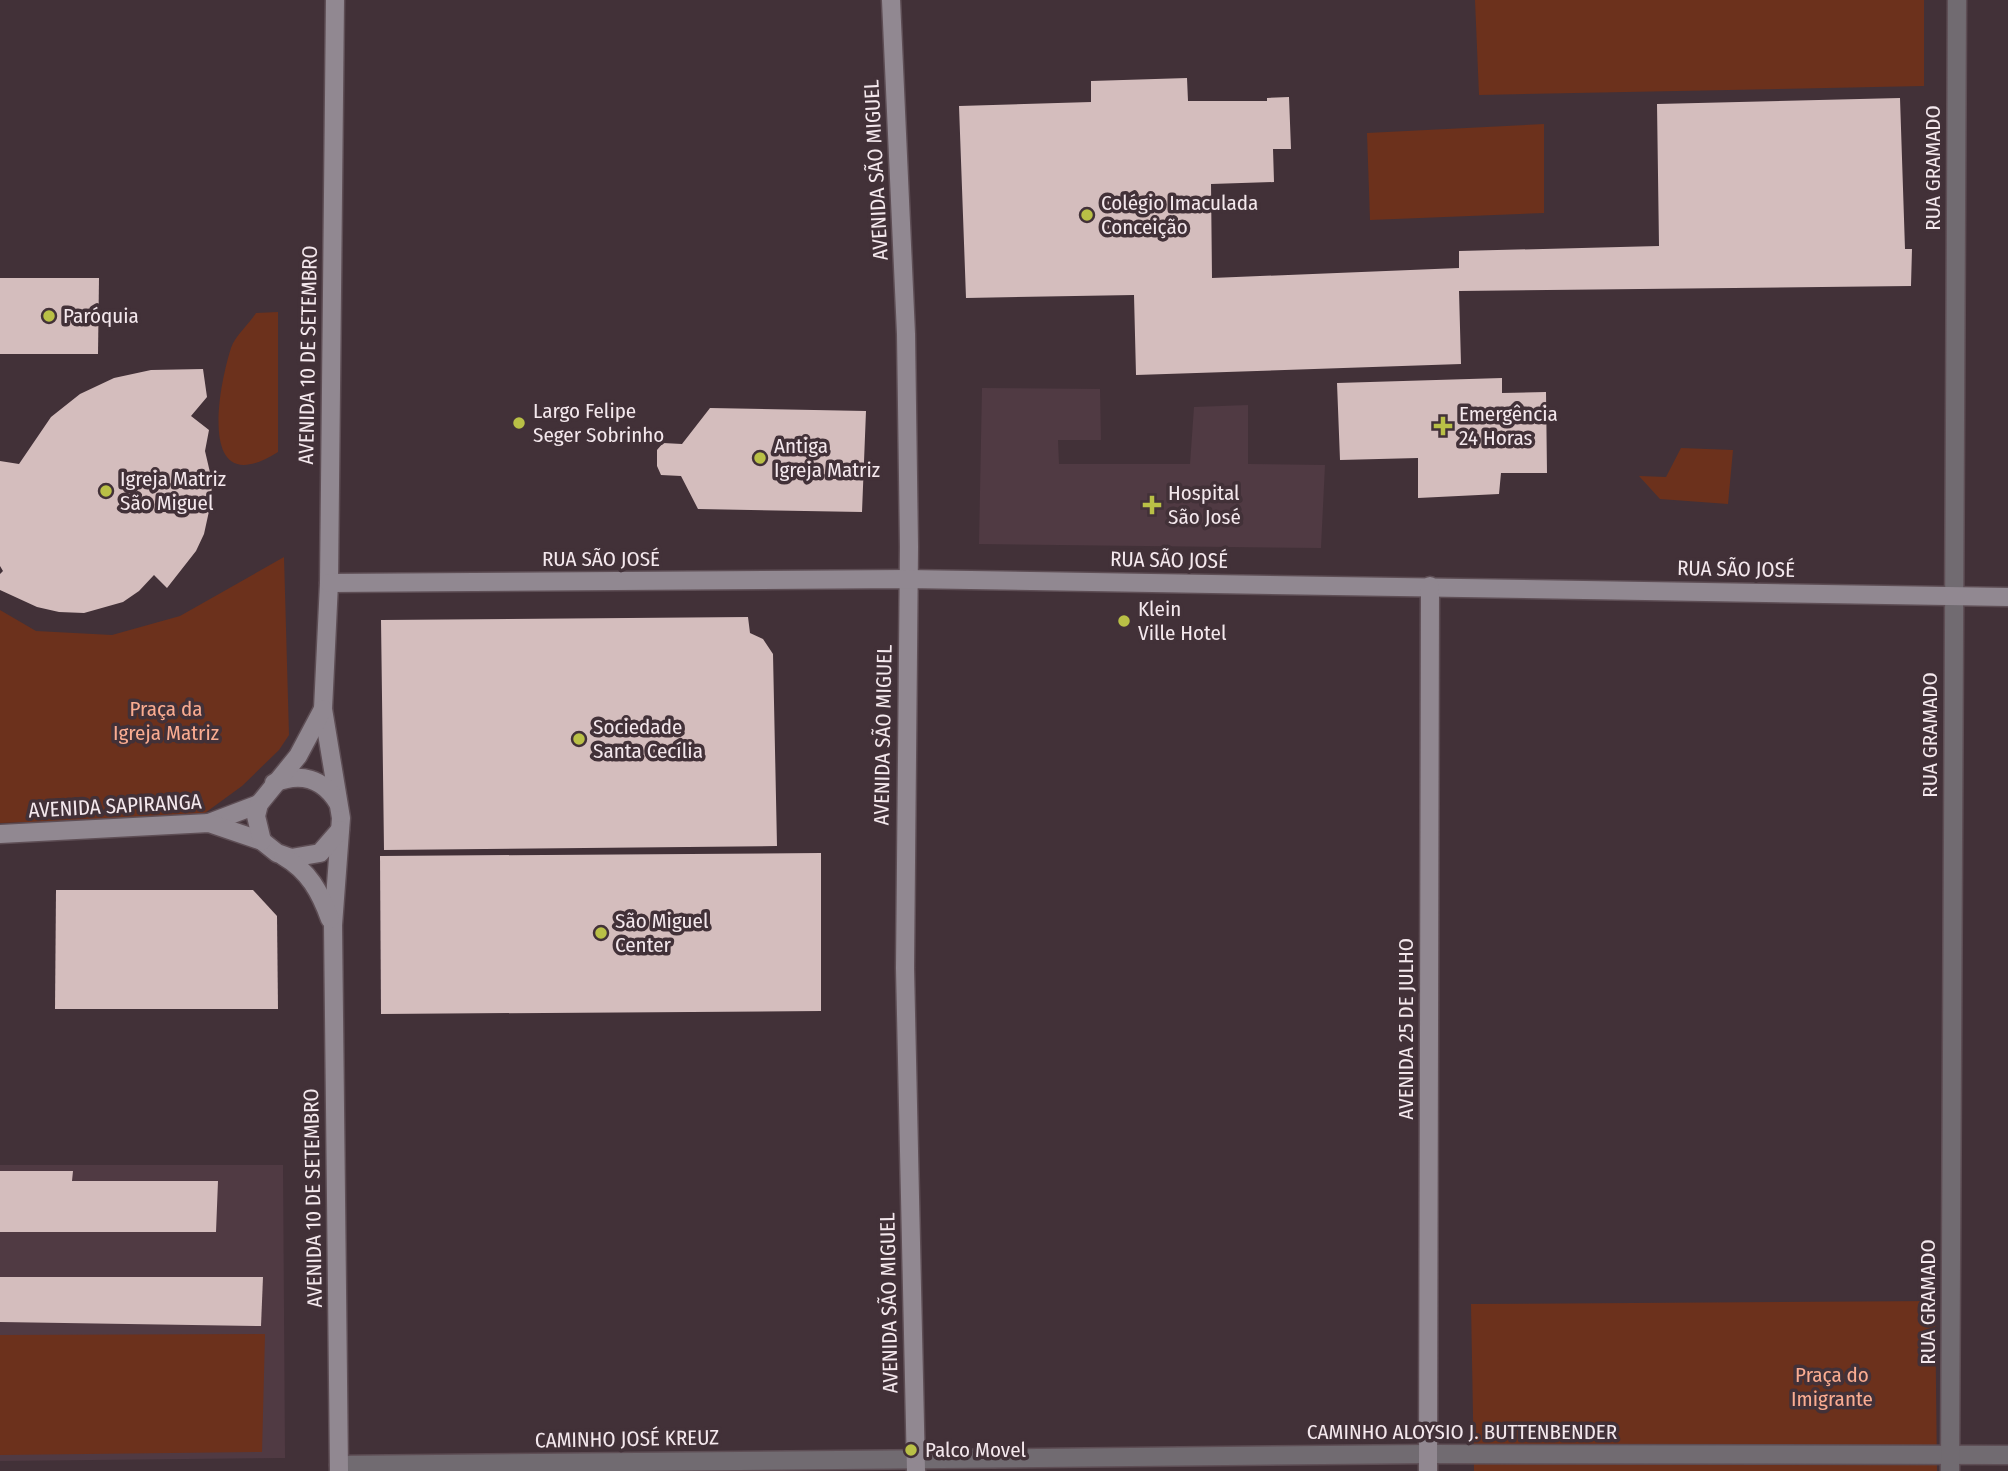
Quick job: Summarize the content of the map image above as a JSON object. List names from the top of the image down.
{
  "streets": {
    "main road": [
      "AVENIDA SÃO MIGUEL",
      "AVENIDA 10 DE SETEMBRO",
      "RUA SÃO JOSÉ",
      "AVENIDA SAPIRANGA",
      "AVENIDA 25 DE JULHO"
    ],
    "street": ["RUA GRAMADO", "CAMINHO ALOYSIO J. BUTTENBENDER", "CAMINHO JOSÉ KREUZ"]
  },
  "crossings": [
    ["RUA GRAMADO", "RUA SÃO JOSÉ"],
    ["RUA GRAMADO", "CAMINHO ALOYSIO J. BUTTENBENDER"],
    ["AVENIDA SÃO MIGUEL", "RUA SÃO JOSÉ"],
    ["AVENIDA SÃO MIGUEL", "CAMINHO ALOYSIO J. BUTTENBENDER"],
    ["AVENIDA SÃO MIGUEL", "CAMINHO JOSÉ KREUZ"],
    ["AVENIDA 10 DE SETEMBRO", "RUA SÃO JOSÉ"],
    ["AVENIDA 10 DE SETEMBRO", "AVENIDA SAPIRANGA"],
    ["AVENIDA 10 DE SETEMBRO", "CAMINHO JOSÉ KREUZ"],
    ["RUA SÃO JOSÉ", "AVENIDA 25 DE JULHO"],
    ["AVENIDA 25 DE JULHO", "CAMINHO ALOYSIO J. BUTTENBENDER"],
    ["CAMINHO ALOYSIO J. BUTTENBENDER", "CAMINHO JOSÉ KREUZ"]
  ],
  "parks": ["Praça da Igreja Matriz", "Praça do Imigrante"],
  "places": {
    "other": [
      "Colégio Imaculada Conceição",
      "Paróquia",
      "Largo Felipe Seger Sobrinho",
      "Antiga Igreja Matriz",
      "Igreja Matriz São Miguel",
      "Klein Ville Hotel",
      "Sociedade Santa Cecília",
      "São Miguel Center",
      "Palco Movel"
    ],
    "health": ["Emergência 24 Horas", "Hospital São José"]
  }
}
